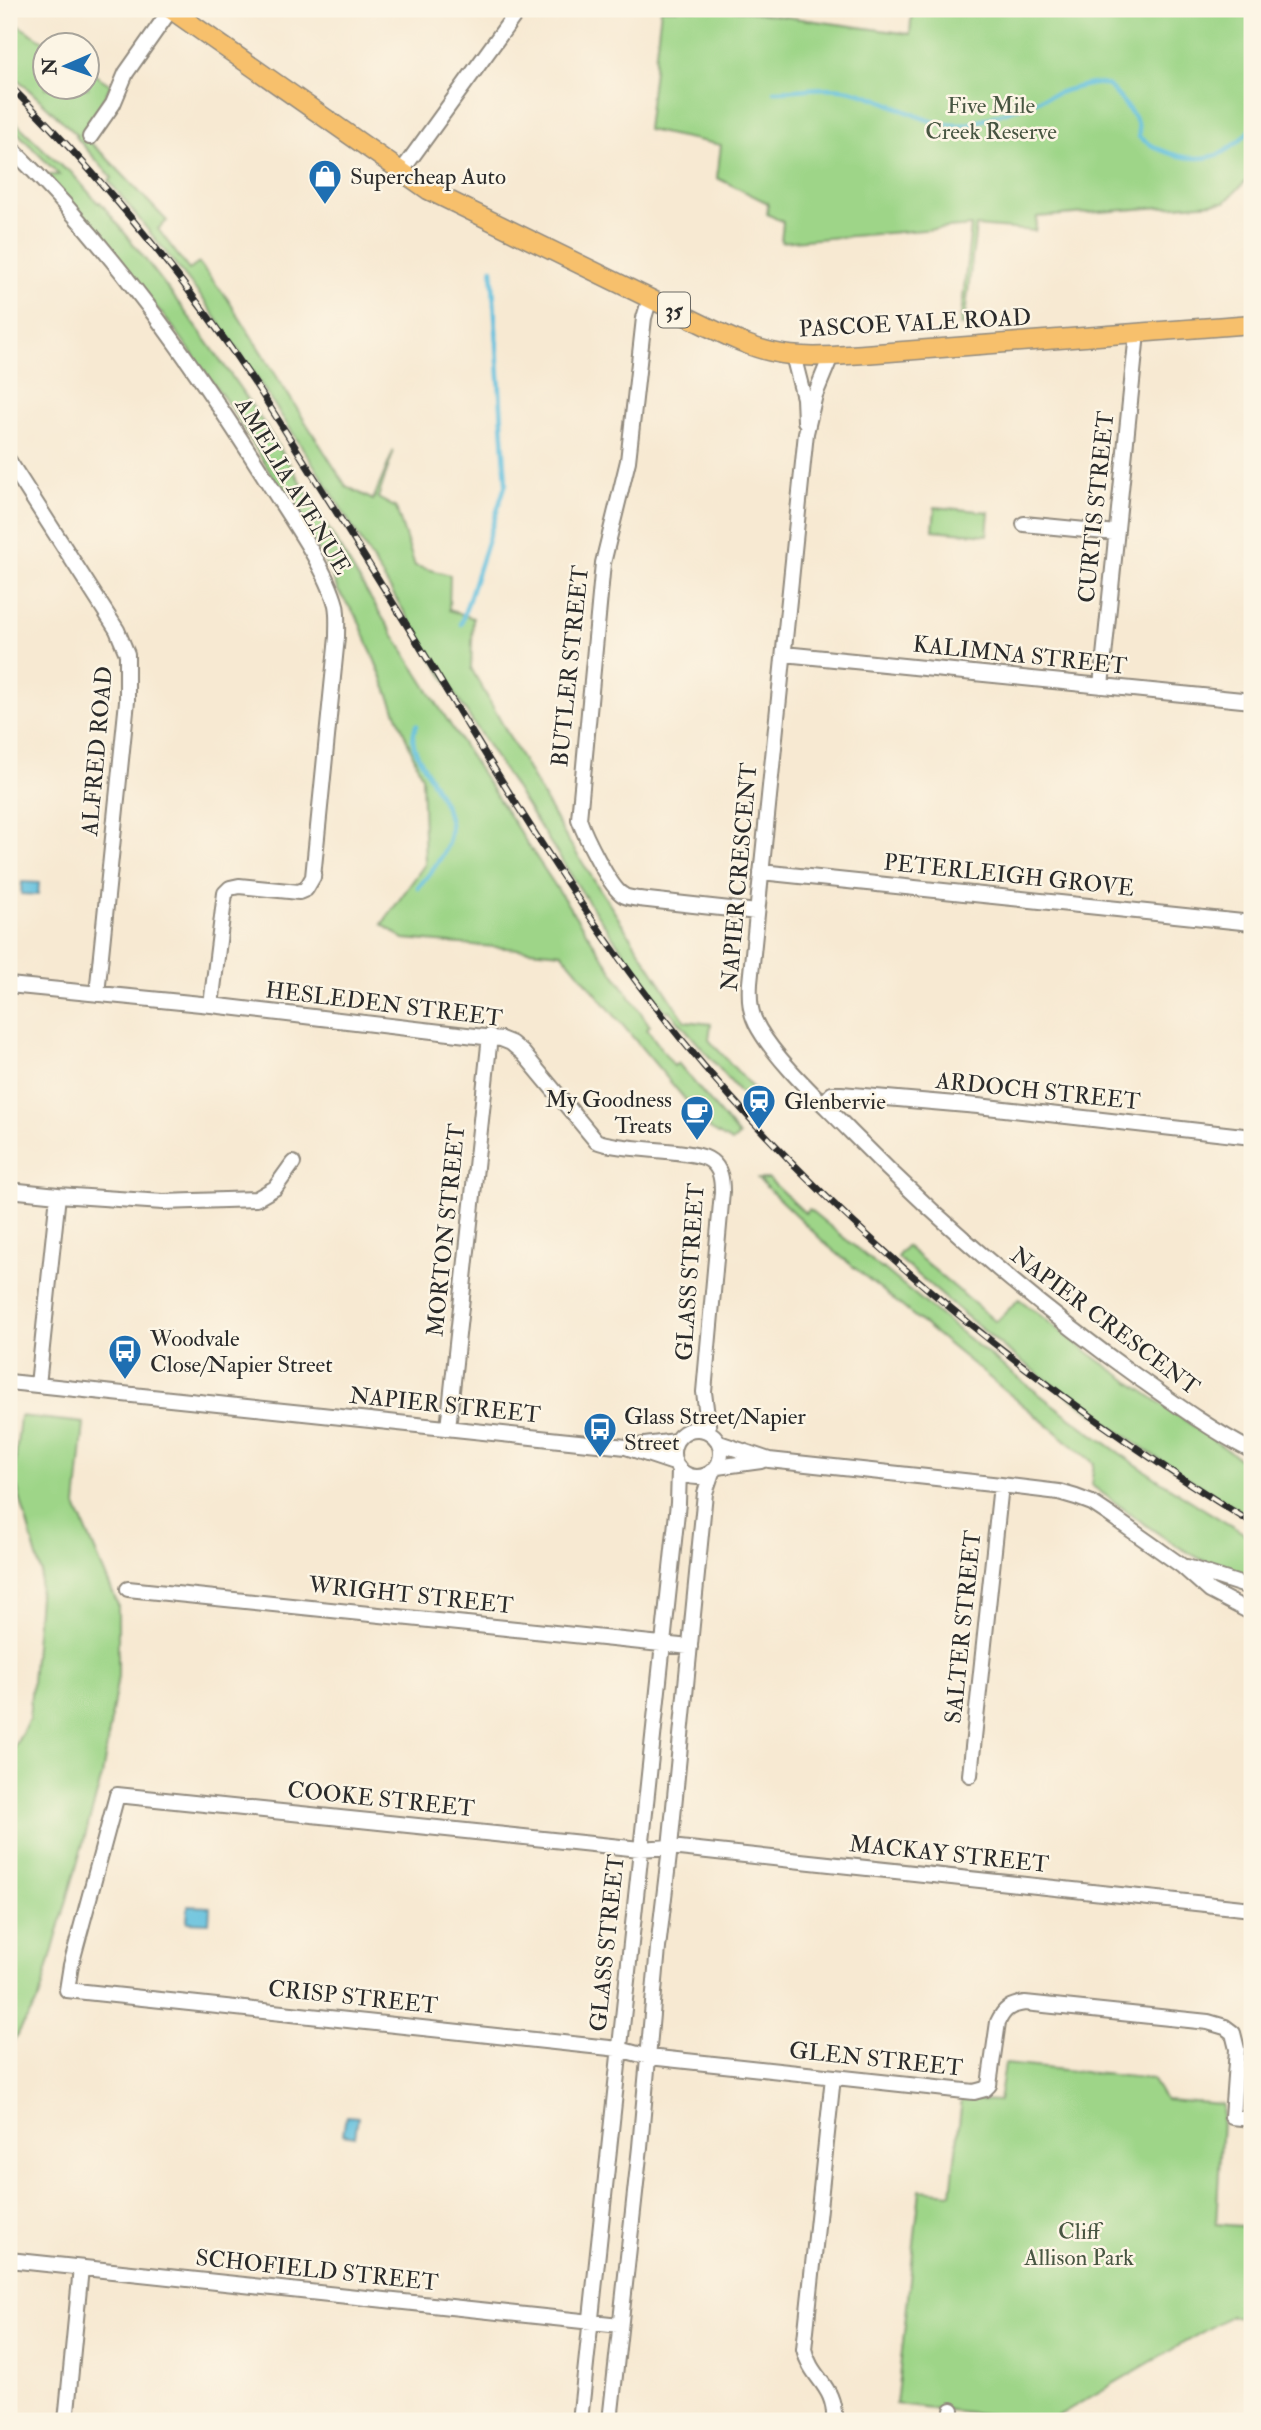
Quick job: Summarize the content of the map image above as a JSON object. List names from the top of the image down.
{
  "streets": {
    "main road": ["35", "PASCOE VALE ROAD"],
    "street": [
      "AMELIA AVENUE",
      "CURTIS STREET",
      "KALIMNA STREET",
      "BUTLER STREET",
      "ALFRED ROAD",
      "PETERLEIGH GROVE",
      "NAPIER CRESCENT",
      "HESLEDEN STREET",
      "ARDOCH STREET",
      "MORTON STREET",
      "GLASS STREET",
      "NAPIER STREET",
      "WRIGHT STREET",
      "SALTER STREET",
      "COOKE STREET",
      "MACKAY STREET",
      "CRISP STREET",
      "GLEN STREET",
      "SCHOFIELD STREET"
    ]
  },
  "crossings": [
    ["PASCOE VALE ROAD", "CURTIS STREET"],
    ["PASCOE VALE ROAD", "BUTLER STREET"],
    ["PASCOE VALE ROAD", "NAPIER CRESCENT"],
    ["AMELIA AVENUE", "HESLEDEN STREET"],
    ["CURTIS STREET", "KALIMNA STREET"],
    ["KALIMNA STREET", "NAPIER CRESCENT"],
    ["BUTLER STREET", "NAPIER CRESCENT"],
    ["ALFRED ROAD", "HESLEDEN STREET"],
    ["PETERLEIGH GROVE", "NAPIER CRESCENT"],
    ["NAPIER CRESCENT", "ARDOCH STREET"],
    ["HESLEDEN STREET", "MORTON STREET"],
    ["HESLEDEN STREET", "GLASS STREET"],
    ["MORTON STREET", "NAPIER STREET"],
    ["GLASS STREET", "NAPIER STREET"],
    ["GLASS STREET", "WRIGHT STREET"],
    ["GLASS STREET", "COOKE STREET"],
    ["GLASS STREET", "MACKAY STREET"],
    ["GLASS STREET", "CRISP STREET"],
    ["GLASS STREET", "SCHOFIELD STREET"],
    ["COOKE STREET", "MACKAY STREET"],
    ["COOKE STREET", "CRISP STREET"],
    ["CRISP STREET", "GLEN STREET"]
  ],
  "parks": ["Five Mile Creek Reserve", "Cliff Allison Park"],
  "places": {
    "shop": ["Supercheap Auto"],
    "station": ["Glenbervie"],
    "cafe": ["My Goodness Treats"],
    "bus stop": ["Woodvale Close/Napier Street", "Glass Street/Napier Street"]
  },
  "north": "left"
}
